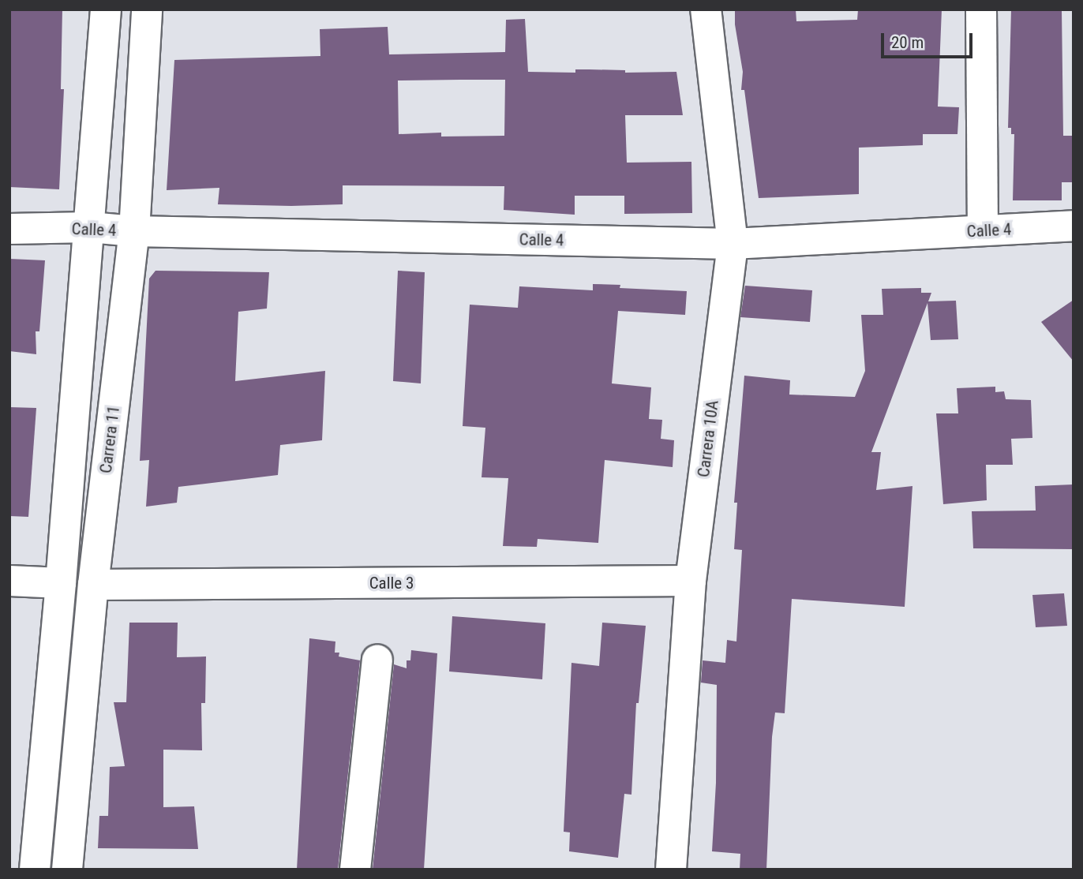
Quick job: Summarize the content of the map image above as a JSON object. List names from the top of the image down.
{
  "streets": {
    "street": [
      "Calle 4",
      "Carrera 10A",
      "Carrera 11",
      "Calle 3"
    ]
  },
  "crossings": [
    ["Calle 4", "Carrera 10A"],
    ["Calle 4", "Carrera 11"],
    ["Carrera 10A", "Calle 3"],
    ["Carrera 11", "Calle 3"]
  ],
  "scale_bar": "20 m"
}
